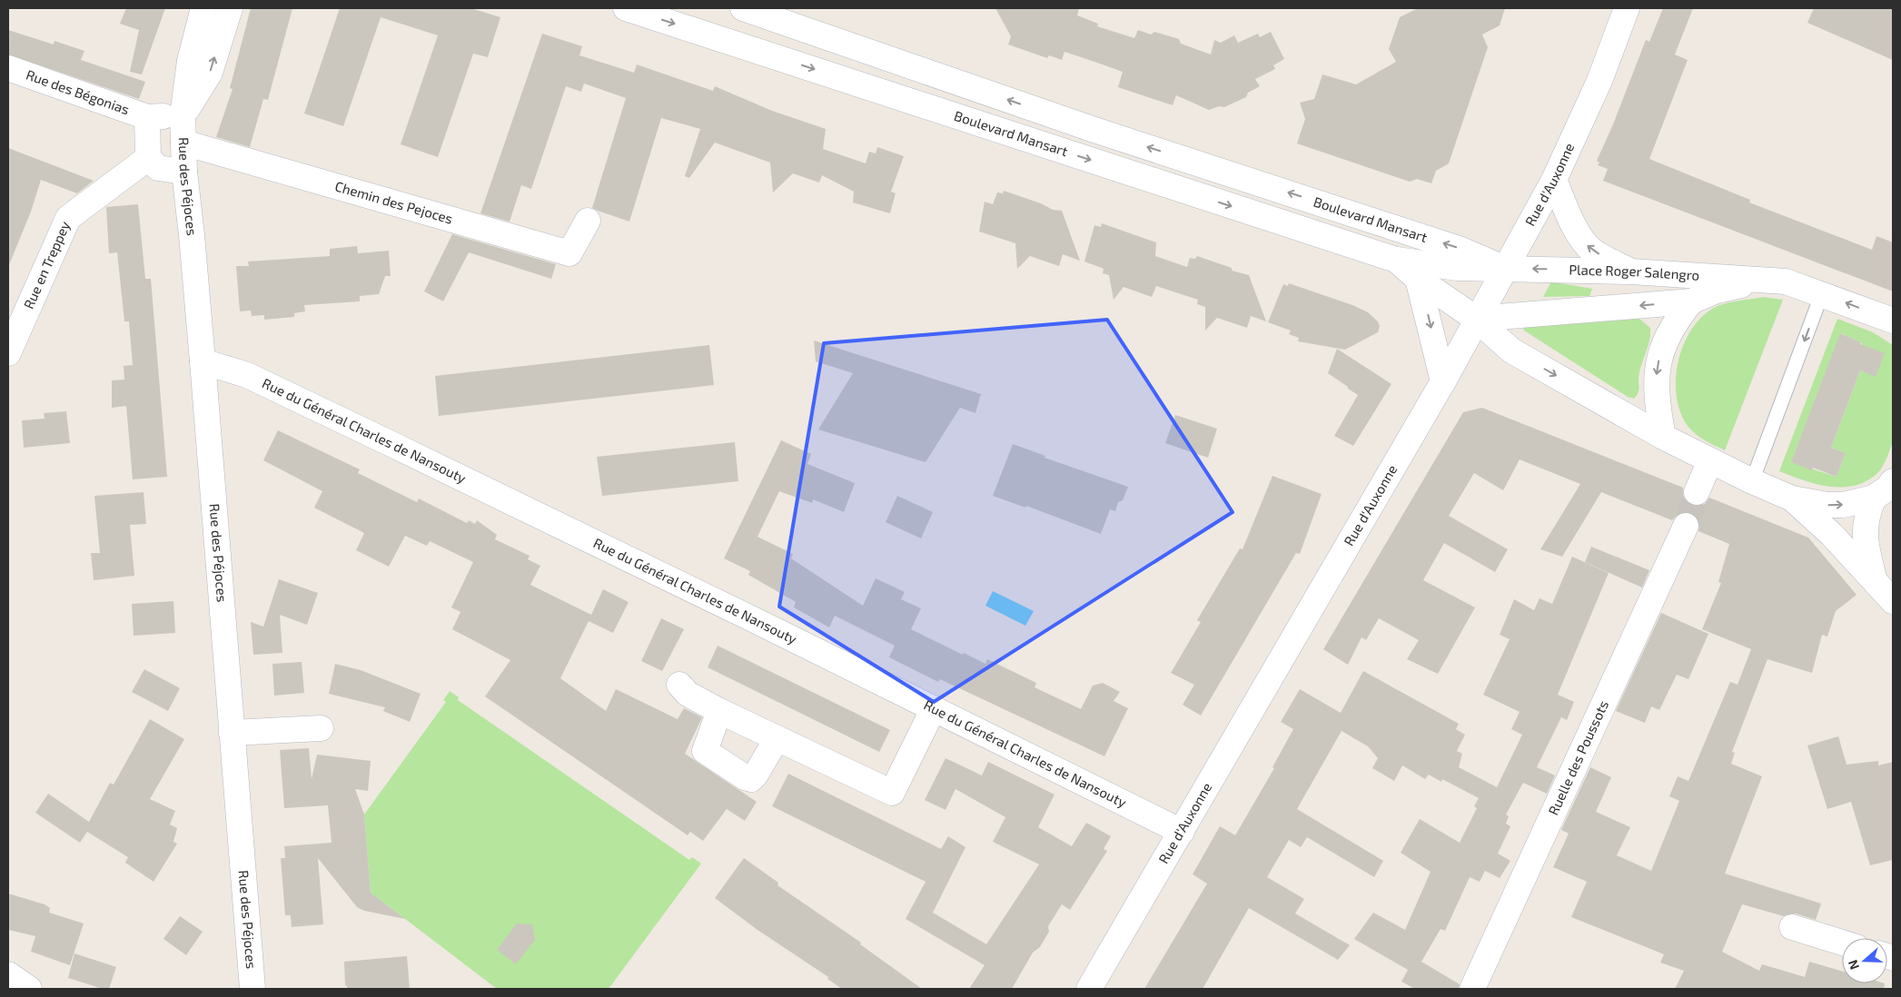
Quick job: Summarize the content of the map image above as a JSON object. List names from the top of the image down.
{
  "streets": {
    "street": [
      "Rue des Bégonias",
      "Boulevard Mansart",
      "Rue d'Auxonne",
      "Rue des Péjoces",
      "Chemin des Pejoces",
      "Rue en Treppey",
      "Place Roger Salengro",
      "Rue du Général Charles de Nansouty",
      "Ruelle des Poussots"
    ]
  },
  "crossings": [
    ["Boulevard Mansart", "Rue d'Auxonne"],
    ["Boulevard Mansart", "Place Roger Salengro"],
    ["Rue d'Auxonne", "Place Roger Salengro"],
    ["Rue d'Auxonne", "Rue du Général Charles de Nansouty"],
    ["Rue des Péjoces", "Chemin des Pejoces"],
    ["Rue des Péjoces", "Rue du Général Charles de Nansouty"]
  ],
  "one_way": ["Place Roger Salengro"],
  "north": "left"
}
